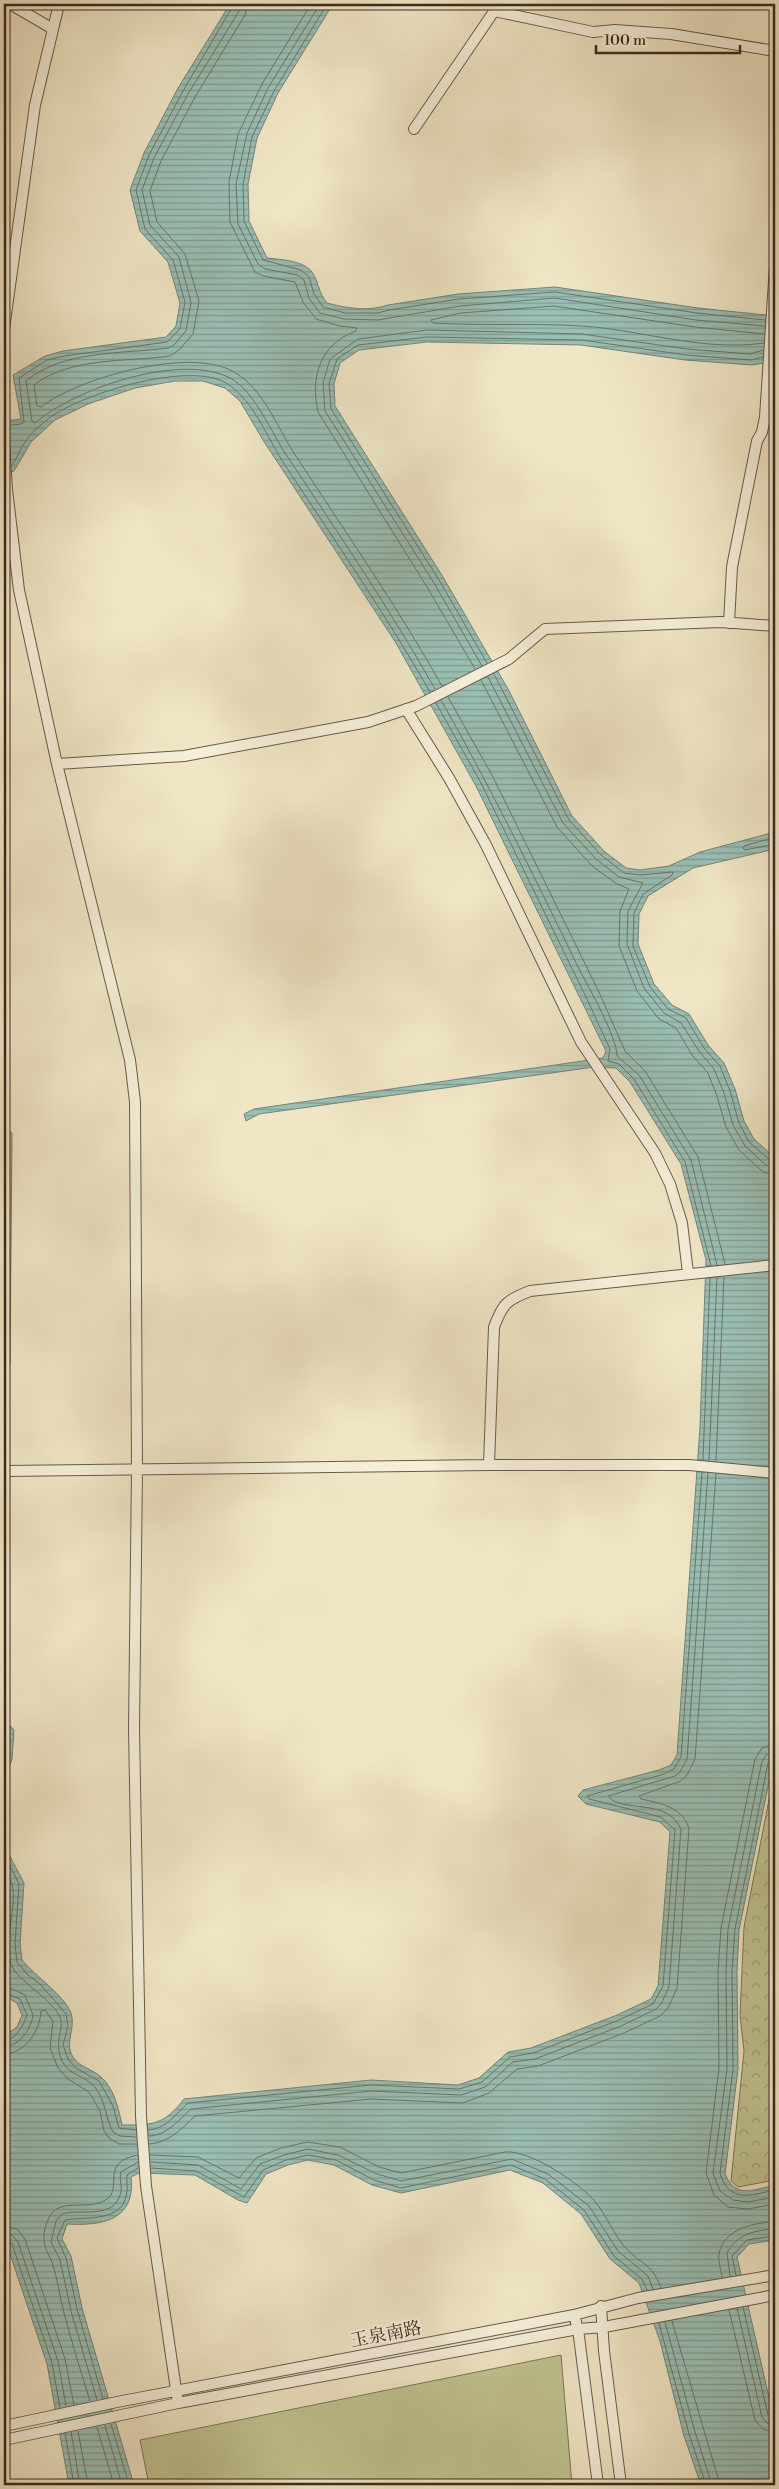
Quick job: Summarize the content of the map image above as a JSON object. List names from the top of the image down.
{
  "streets": {
    "street": ["玉泉南路"]
  },
  "scale_bar": "100 m"
}
